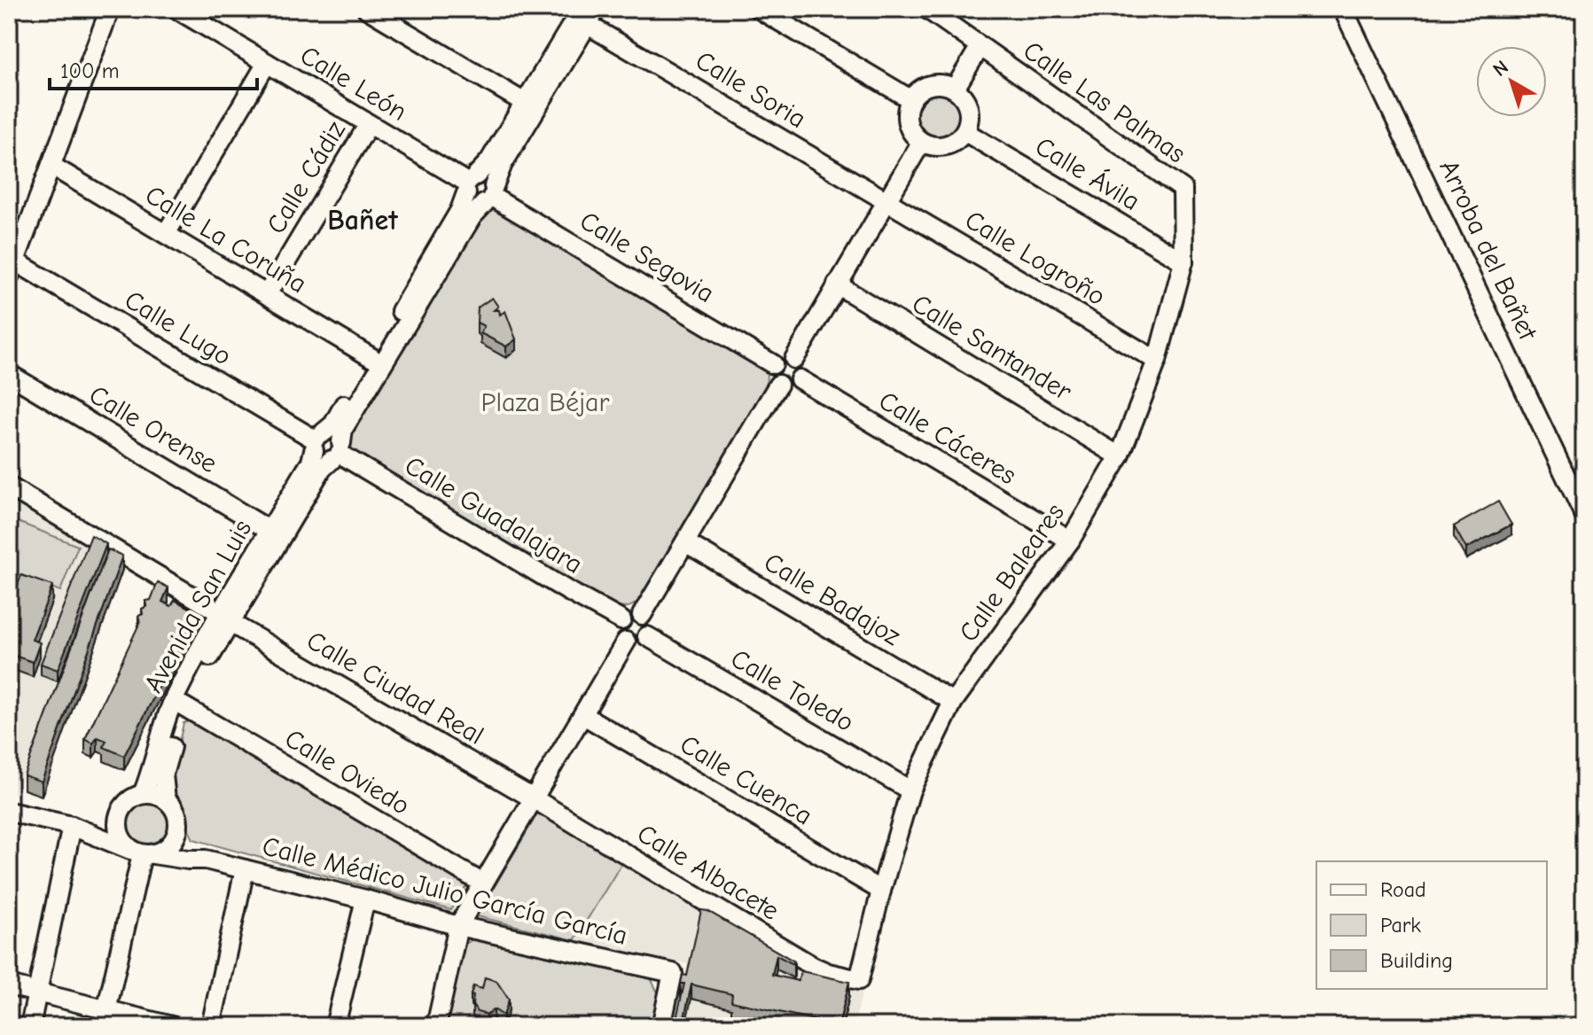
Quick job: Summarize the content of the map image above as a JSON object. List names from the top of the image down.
{
  "streets": {
    "street": [
      "Calle León",
      "Calle Soria",
      "Calle Las Palmas",
      "Calle Ávila",
      "Calle Cádiz",
      "Calle La Coruña",
      "Arroba del Bañet",
      "Calle Segovia",
      "Calle Logroño",
      "Calle Lugo",
      "Calle Santander",
      "Calle Orense",
      "Calle Cáceres",
      "Calle Guadalajara",
      "Calle Baleares",
      "Calle Badajoz",
      "Avenida San Luis",
      "Calle Ciudad Real",
      "Calle Toledo",
      "Calle Oviedo",
      "Calle Cuenca",
      "Calle Albacete",
      "Calle Médico Julio García García"
    ]
  },
  "crossings": [
    ["Calle León", "Calle Cádiz"],
    ["Calle León", "Avenida San Luis"],
    ["Calle Soria", "Calle Logroño"],
    ["Calle Soria", "Avenida San Luis"],
    ["Calle Las Palmas", "Calle Baleares"],
    ["Calle Ávila", "Calle Baleares"],
    ["Calle Cádiz", "Calle La Coruña"],
    ["Calle La Coruña", "Avenida San Luis"],
    ["Calle Segovia", "Calle Cáceres"],
    ["Calle Segovia", "Avenida San Luis"],
    ["Calle Logroño", "Calle Baleares"],
    ["Calle Lugo", "Avenida San Luis"],
    ["Calle Santander", "Calle Baleares"],
    ["Calle Orense", "Avenida San Luis"],
    ["Calle Cáceres", "Calle Baleares"],
    ["Calle Guadalajara", "Avenida San Luis"],
    ["Calle Guadalajara", "Calle Toledo"],
    ["Calle Baleares", "Calle Badajoz"],
    ["Calle Baleares", "Calle Toledo"],
    ["Calle Baleares", "Calle Cuenca"],
    ["Calle Baleares", "Calle Albacete"],
    ["Avenida San Luis", "Calle Ciudad Real"],
    ["Avenida San Luis", "Calle Oviedo"],
    ["Avenida San Luis", "Calle Médico Julio García García"],
    ["Calle Ciudad Real", "Calle Albacete"]
  ],
  "districts": ["Bañet"],
  "parks": ["Plaza Béjar"],
  "legend": ["Road", "Park", "Building"],
  "scale_bar": "100 m",
  "north": "top left"
}
